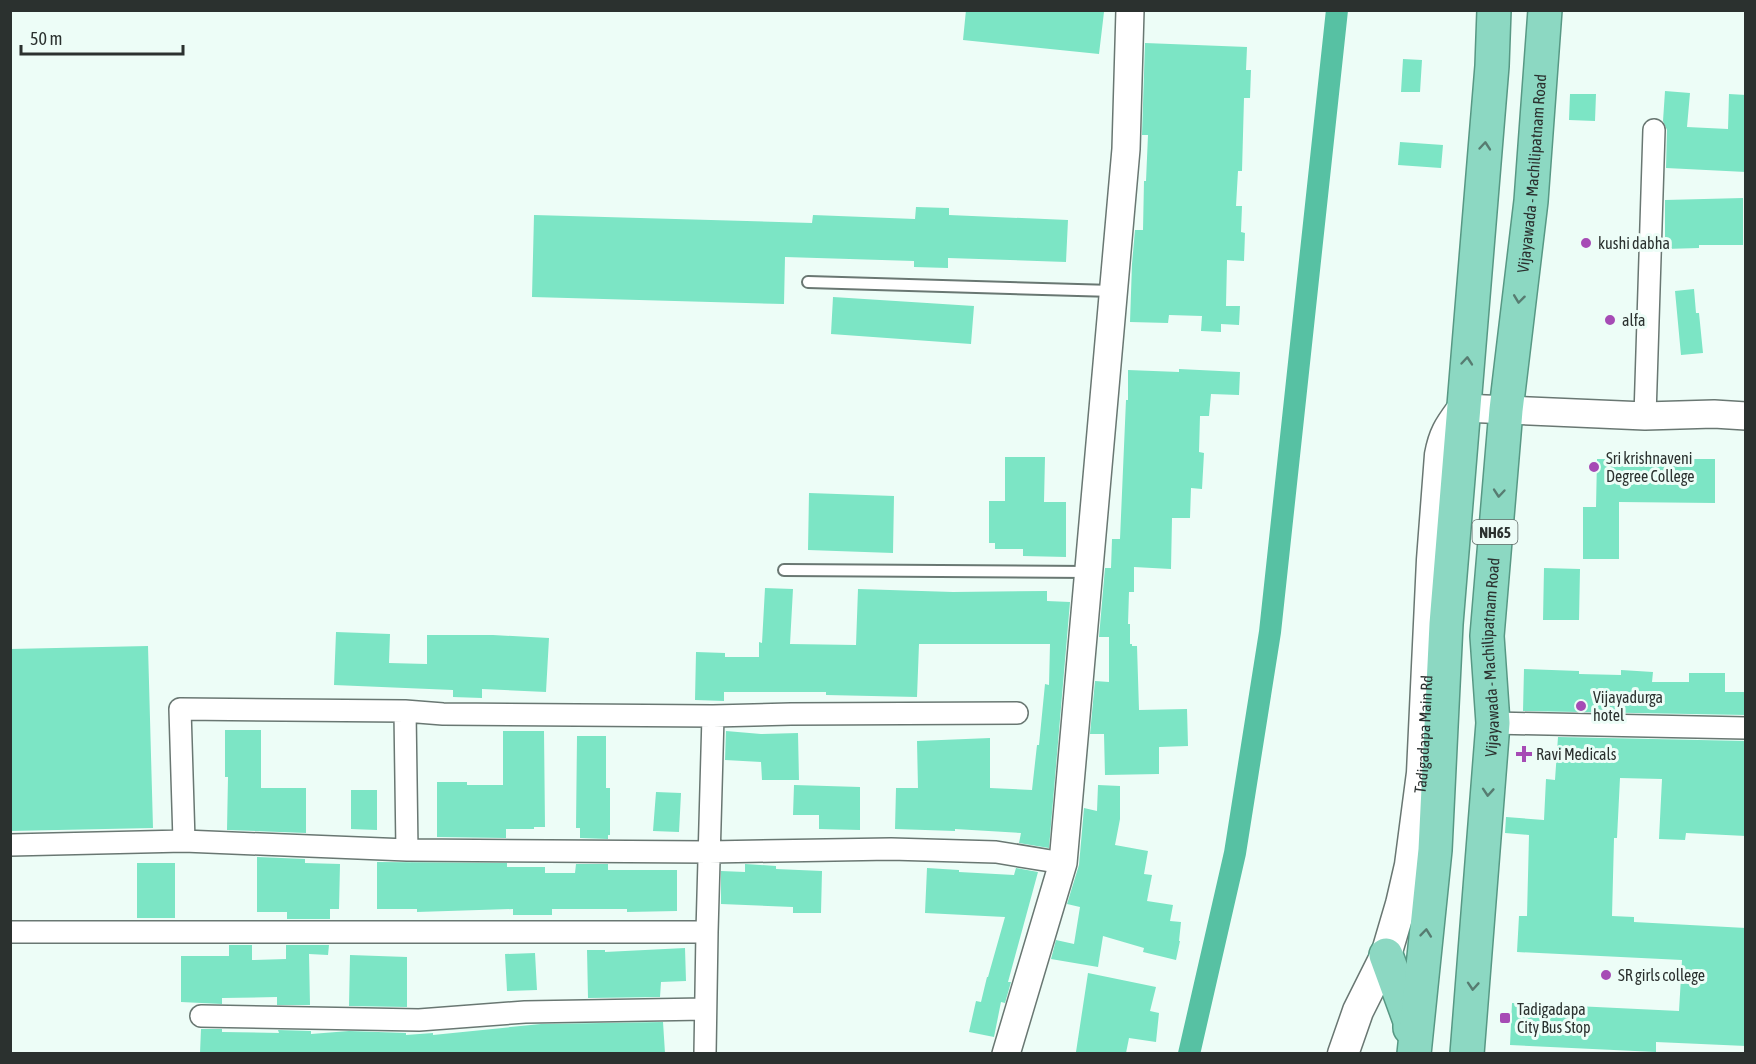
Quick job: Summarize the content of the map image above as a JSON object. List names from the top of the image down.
{
  "streets": {
    "highway": ["Vijayawada - Machilipatnam Road", "NH65"],
    "main road": ["Tadigadapa Main Rd"]
  },
  "crossings": [
    ["NH65", "Tadigadapa Main Rd"]
  ],
  "places": {
    "other": [
      "kushi dabha",
      "alfa",
      "Sri krishnaveni Degree College",
      "Vijayadurga hotel",
      "SR girls college"
    ],
    "health": ["Ravi Medicals"],
    "transit": ["Tadigadapa City Bus Stop"]
  },
  "scale_bar": "50 m"
}
